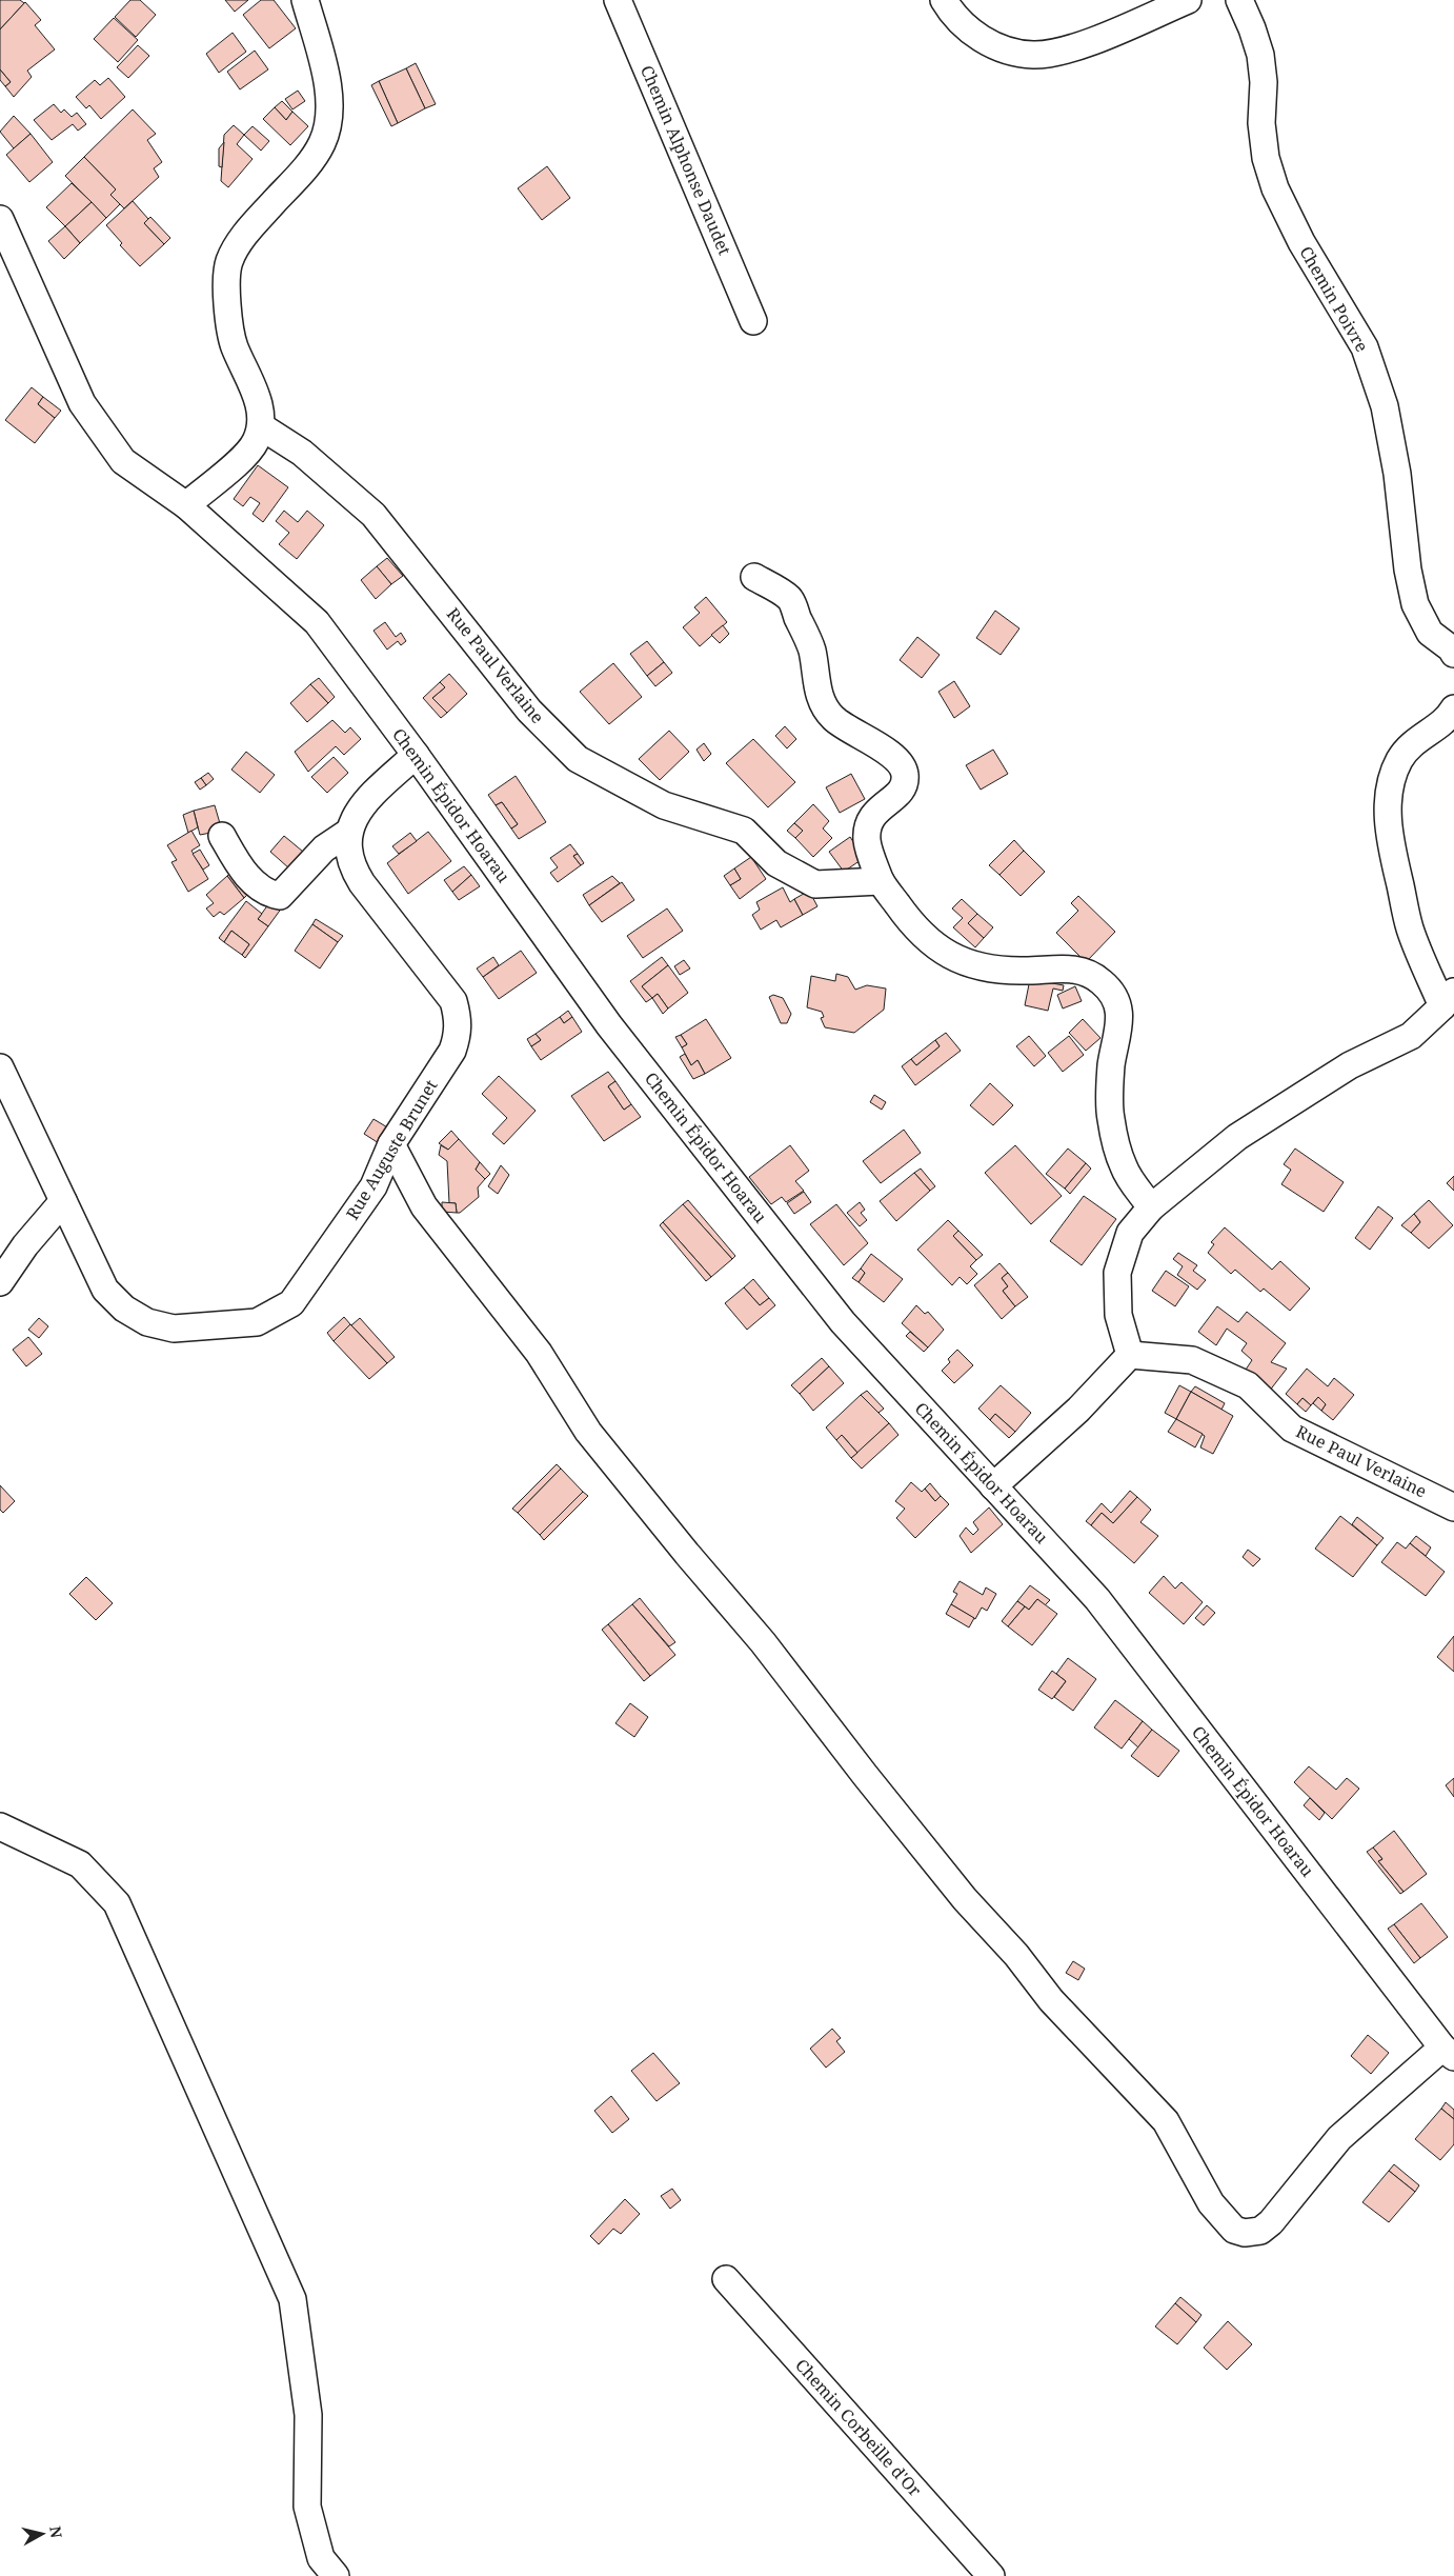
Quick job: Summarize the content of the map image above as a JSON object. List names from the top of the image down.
{
  "streets": {
    "street": [
      "Chemin Alphonse Daudet",
      "Chemin Poivre",
      "Rue Paul Verlaine",
      "Chemin Épidor Hoarau",
      "Rue Auguste Brunet",
      "Chemin Corbeille d'Or"
    ]
  },
  "crossings": [
    ["Chemin Épidor Hoarau", "Rue Auguste Brunet"]
  ],
  "north": "right"
}
